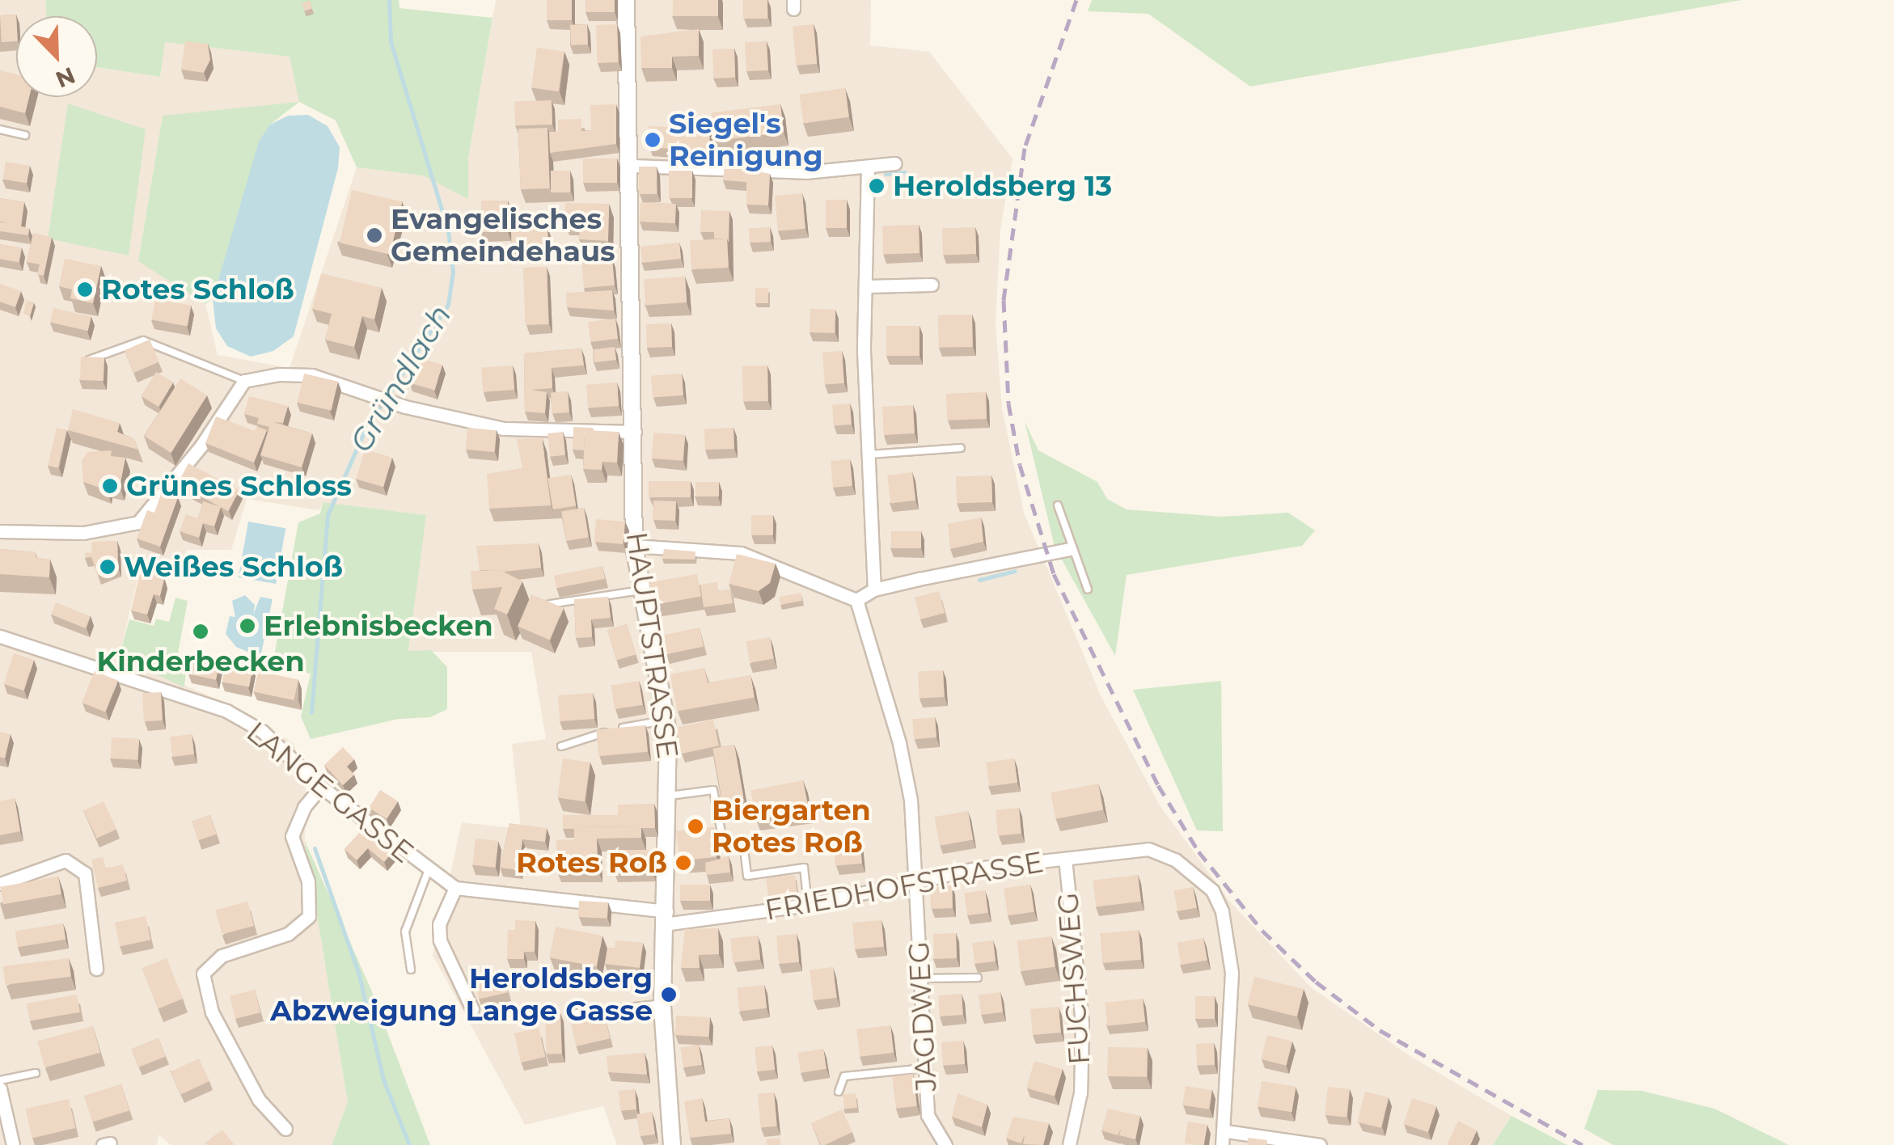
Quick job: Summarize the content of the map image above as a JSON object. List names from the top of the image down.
{
  "streets": {
    "street": [
      "HAUPTSTRASSE",
      "LANGE GASSE",
      "FRIEDHOFSTRASSE",
      "FUCHSWEG",
      "JAGDWEG"
    ]
  },
  "crossings": [
    ["HAUPTSTRASSE", "LANGE GASSE"],
    ["HAUPTSTRASSE", "FRIEDHOFSTRASSE"],
    ["LANGE GASSE", "FRIEDHOFSTRASSE"],
    ["FRIEDHOFSTRASSE", "FUCHSWEG"],
    ["FRIEDHOFSTRASSE", "JAGDWEG"]
  ],
  "water": ["Gründlach"],
  "places": [
    "Siegel's Reinigung",
    "Heroldsberg 13",
    "Evangelisches Gemeindehaus",
    "Rotes Schloß",
    "Grünes Schloss",
    "Weißes Schloß",
    "Erlebnisbecken",
    "Kinderbecken",
    "Biergarten Rotes Roß",
    "Rotes Roß",
    "Heroldsberg Abzweigung Lange Gasse"
  ],
  "north": "bottom right"
}
